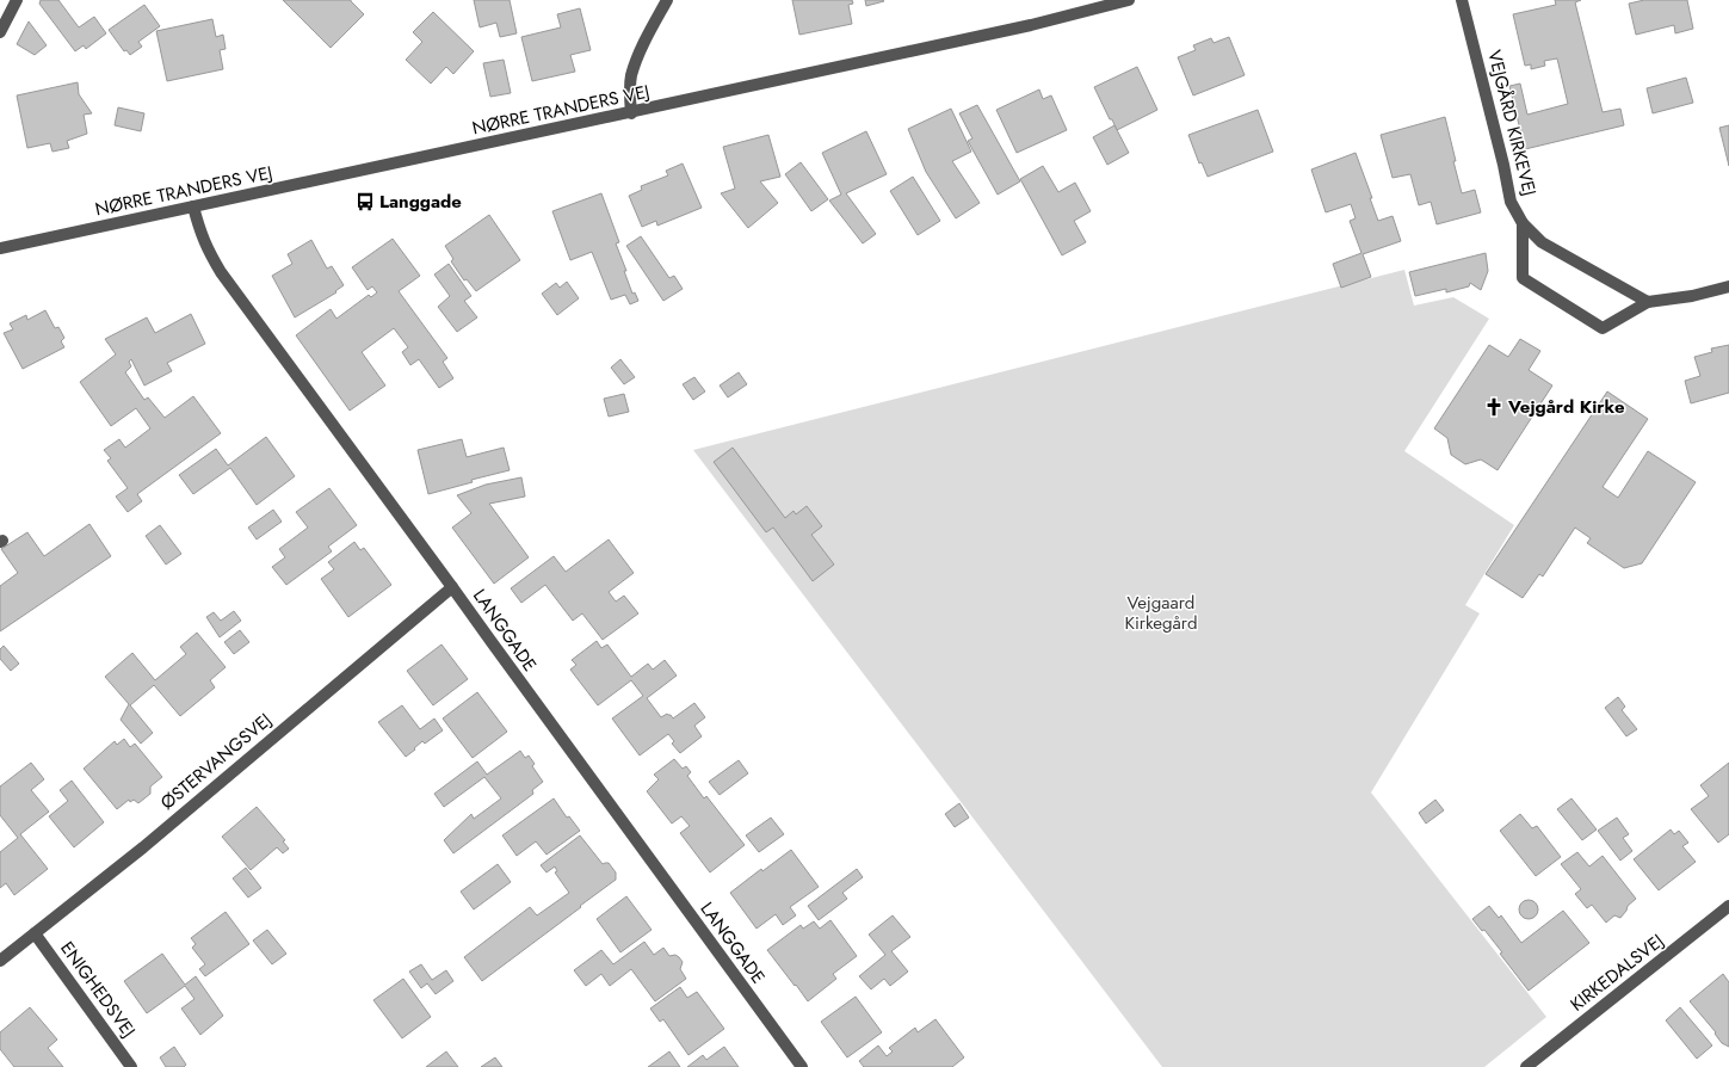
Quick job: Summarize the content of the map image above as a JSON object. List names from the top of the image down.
{
  "streets": {
    "street": [
      "NØRRE TRANDERS VEJ",
      "VEJGÅRD KIRKEVEJ",
      "LANGGADE",
      "ØSTERVANGSVEJ",
      "KIRKEDALSVEJ",
      "ENIGHEDSVEJ"
    ]
  },
  "crossings": [
    ["NØRRE TRANDERS VEJ", "LANGGADE"],
    ["LANGGADE", "ØSTERVANGSVEJ"],
    ["ØSTERVANGSVEJ", "ENIGHEDSVEJ"]
  ],
  "parks": ["Vejgaard Kirkegård"],
  "places": {
    "bus stop": ["Langgade"],
    "church": ["Vejgård Kirke"]
  }
}
